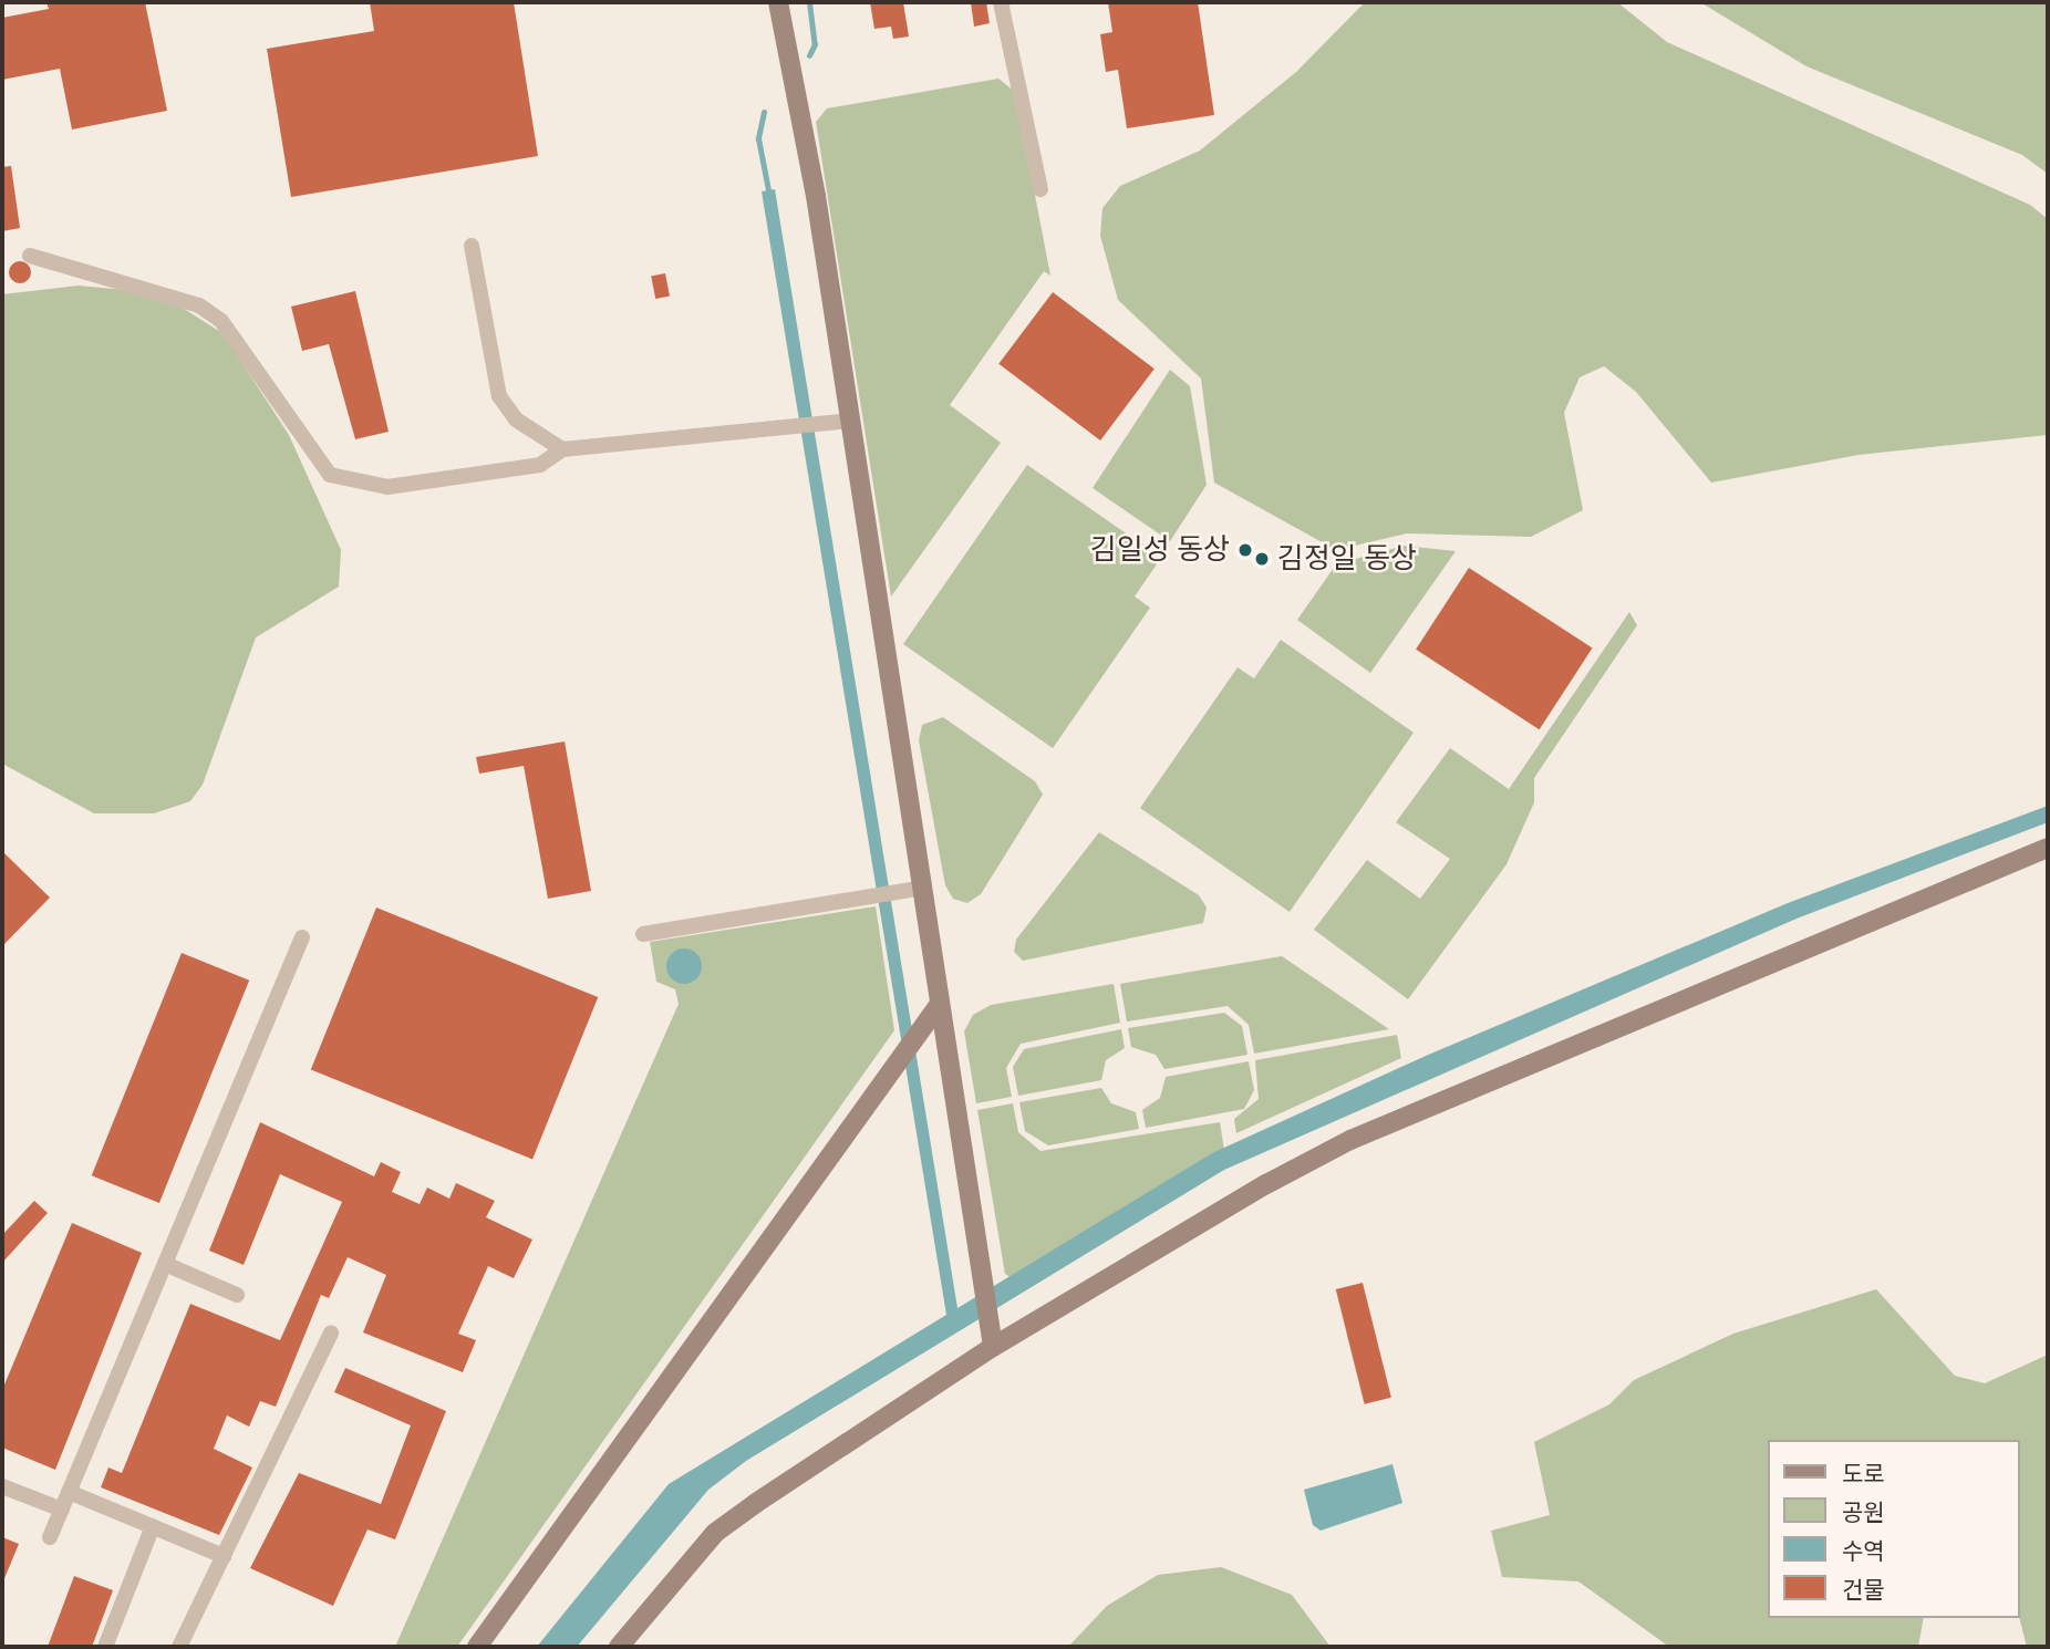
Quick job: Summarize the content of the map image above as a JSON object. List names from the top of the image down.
{
  "places": ["김일성 동상", "김정일 동상"],
  "legend": [
    "도로",
    "공원",
    "수역",
    "건물"
  ]
}
